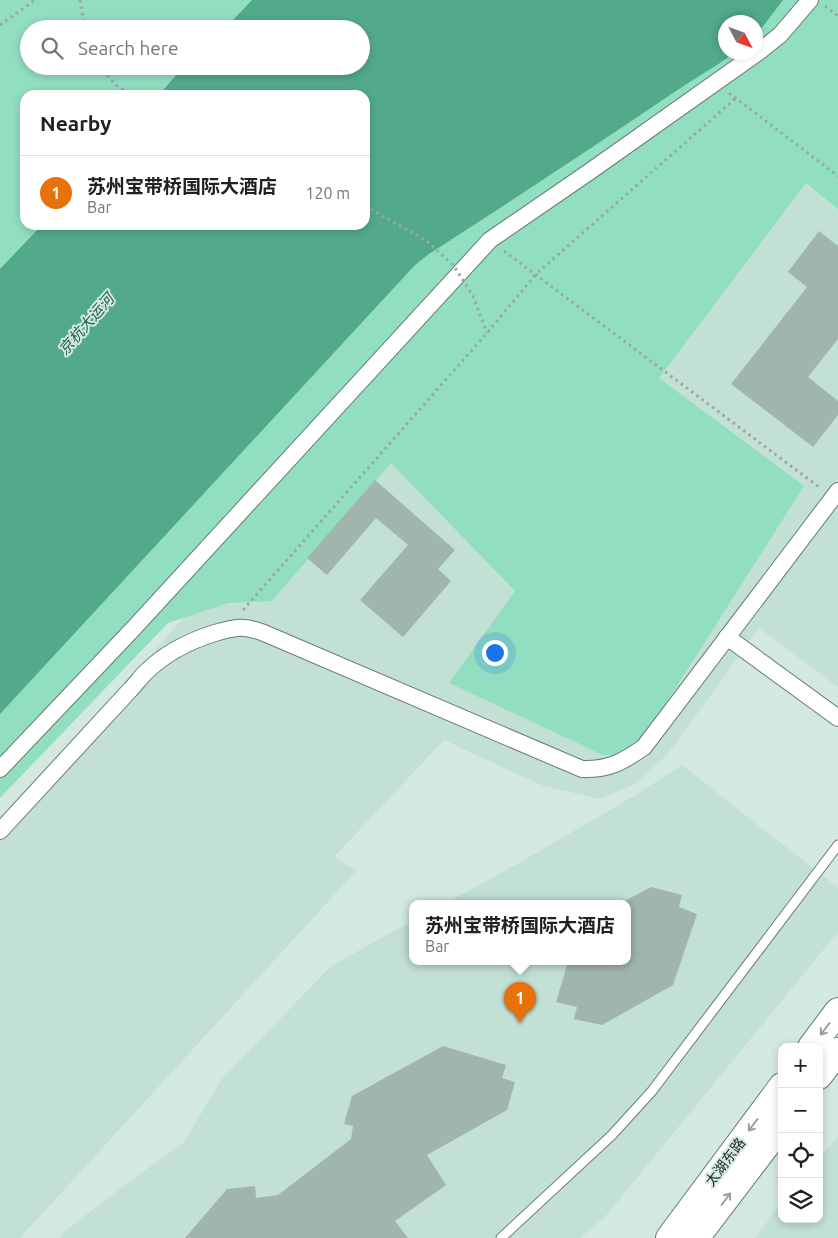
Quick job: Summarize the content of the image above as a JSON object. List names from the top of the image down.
{
  "streets": {
    "main road": ["太湖东路"]
  },
  "water": ["京杭大运河"],
  "north": "bottom right",
  "page": {
    "search": "Search here",
    "heading": "Nearby",
    "list": [
      {
        "mark": "1",
        "name": "苏州宝带桥国际大酒店",
        "note": "Bar",
        "value": "120 m"
      }
    ],
    "popup": ["苏州宝带桥国际大酒店", "Bar"],
    "pins": "1",
    "map_buttons": ["+", "−"]
  }
}
